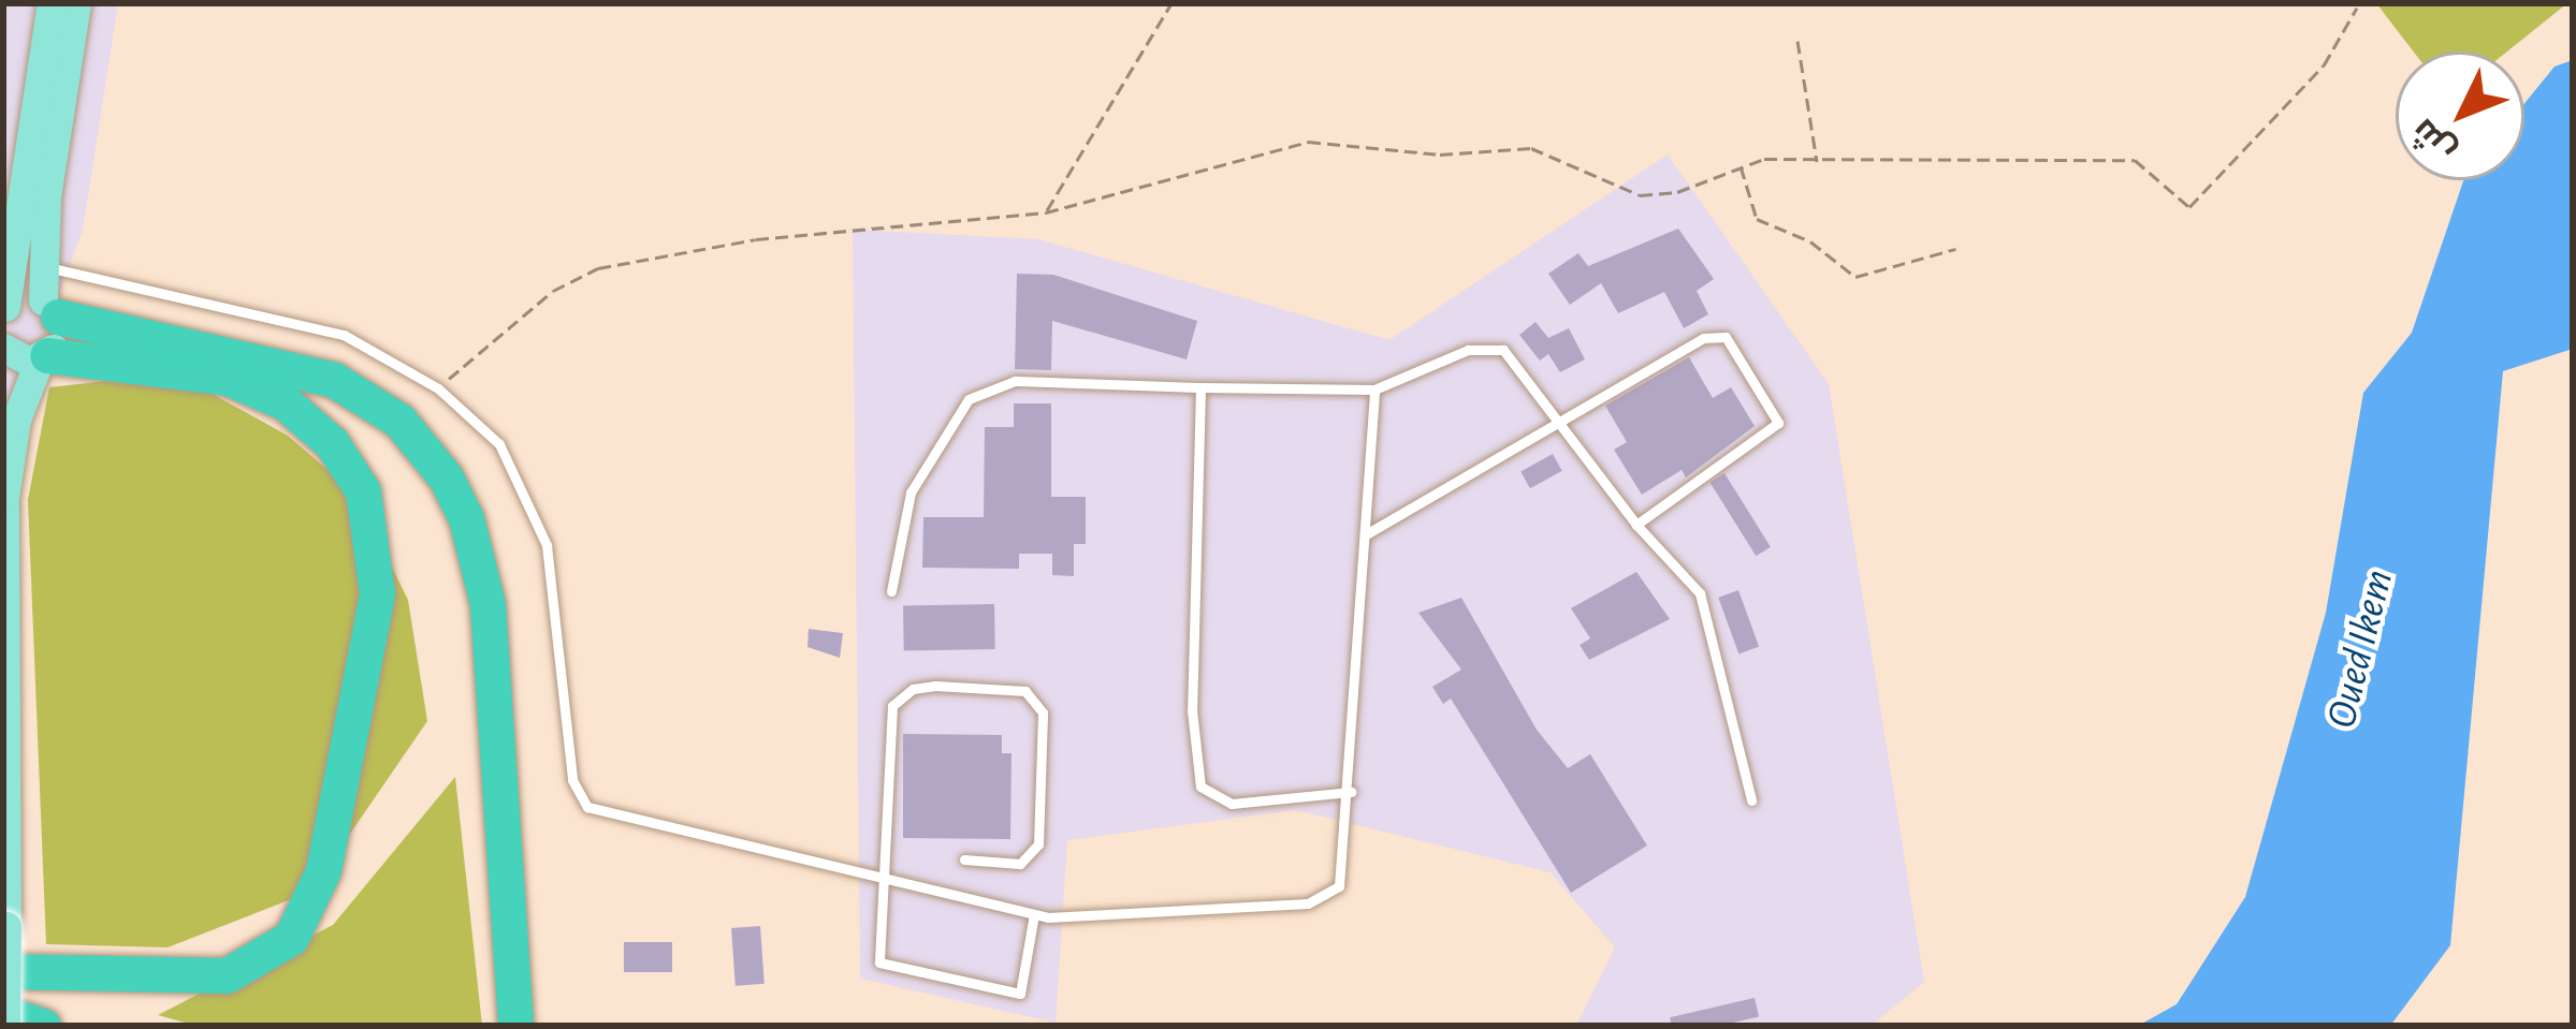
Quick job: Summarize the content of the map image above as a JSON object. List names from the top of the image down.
{
  "water": ["Oued Ikem"],
  "north": "bottom left"
}
